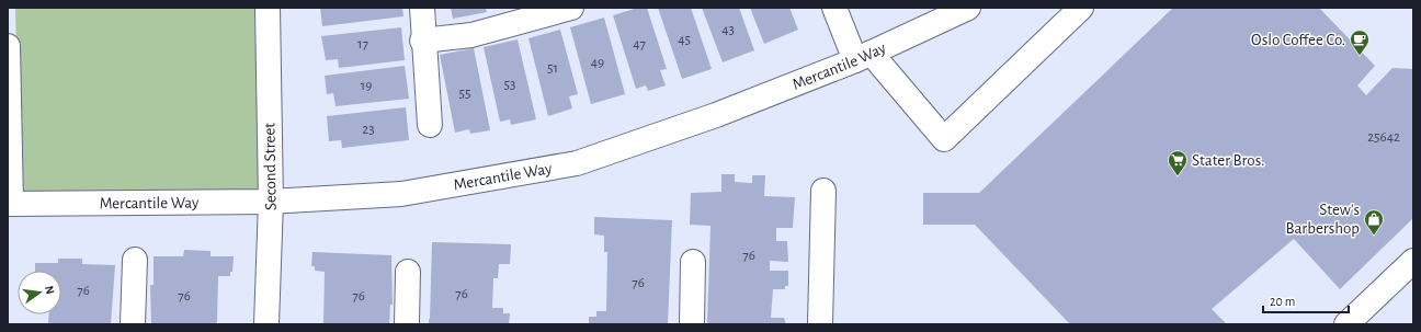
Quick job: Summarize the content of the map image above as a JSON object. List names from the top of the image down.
{
  "streets": {
    "street": ["Mercantile Way", "Second Street"]
  },
  "crossings": [
    ["Mercantile Way", "Second Street"]
  ],
  "places": {
    "cafe": ["Oslo Coffee Co."],
    "supermarket": ["Stater Bros."],
    "shop": ["Stew's Barbershop"]
  },
  "house_numbers": [
    "43",
    "45",
    "17",
    "47",
    "49",
    "51",
    "53",
    "19",
    "55",
    "23",
    "25642",
    "76",
    "76",
    "76",
    "76",
    "76",
    "76"
  ],
  "scale_bar": "20 m",
  "north": "right"
}
